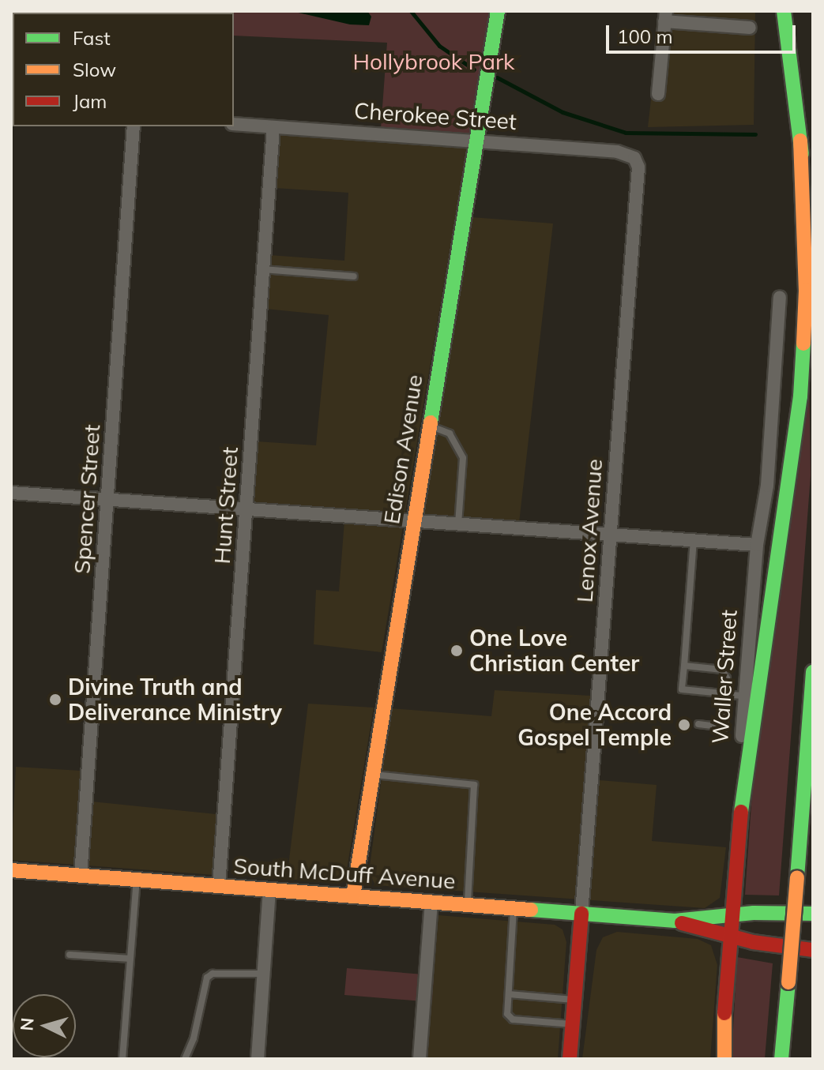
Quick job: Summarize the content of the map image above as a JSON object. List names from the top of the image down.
{
  "streets": {
    "main road": [
      "Edison Avenue",
      "Lenox Avenue",
      "Waller Street",
      "South McDuff Avenue"
    ],
    "street": ["Cherokee Street", "Spencer Street", "Hunt Street"]
  },
  "crossings": [
    ["Cherokee Street", "Edison Avenue"],
    ["Cherokee Street", "Hunt Street"],
    ["Cherokee Street", "Lenox Avenue"],
    ["Edison Avenue", "South McDuff Avenue"],
    ["Spencer Street", "South McDuff Avenue"],
    ["Hunt Street", "South McDuff Avenue"],
    ["Lenox Avenue", "South McDuff Avenue"],
    ["Waller Street", "South McDuff Avenue"]
  ],
  "parks": ["Hollybrook Park"],
  "places": ["One Love Christian Center", "Divine Truth and Deliverance Ministry", "One Accord Gospel Temple"],
  "legend": ["Fast", "Slow", "Jam"],
  "scale_bar": "100 m",
  "north": "left"
}
